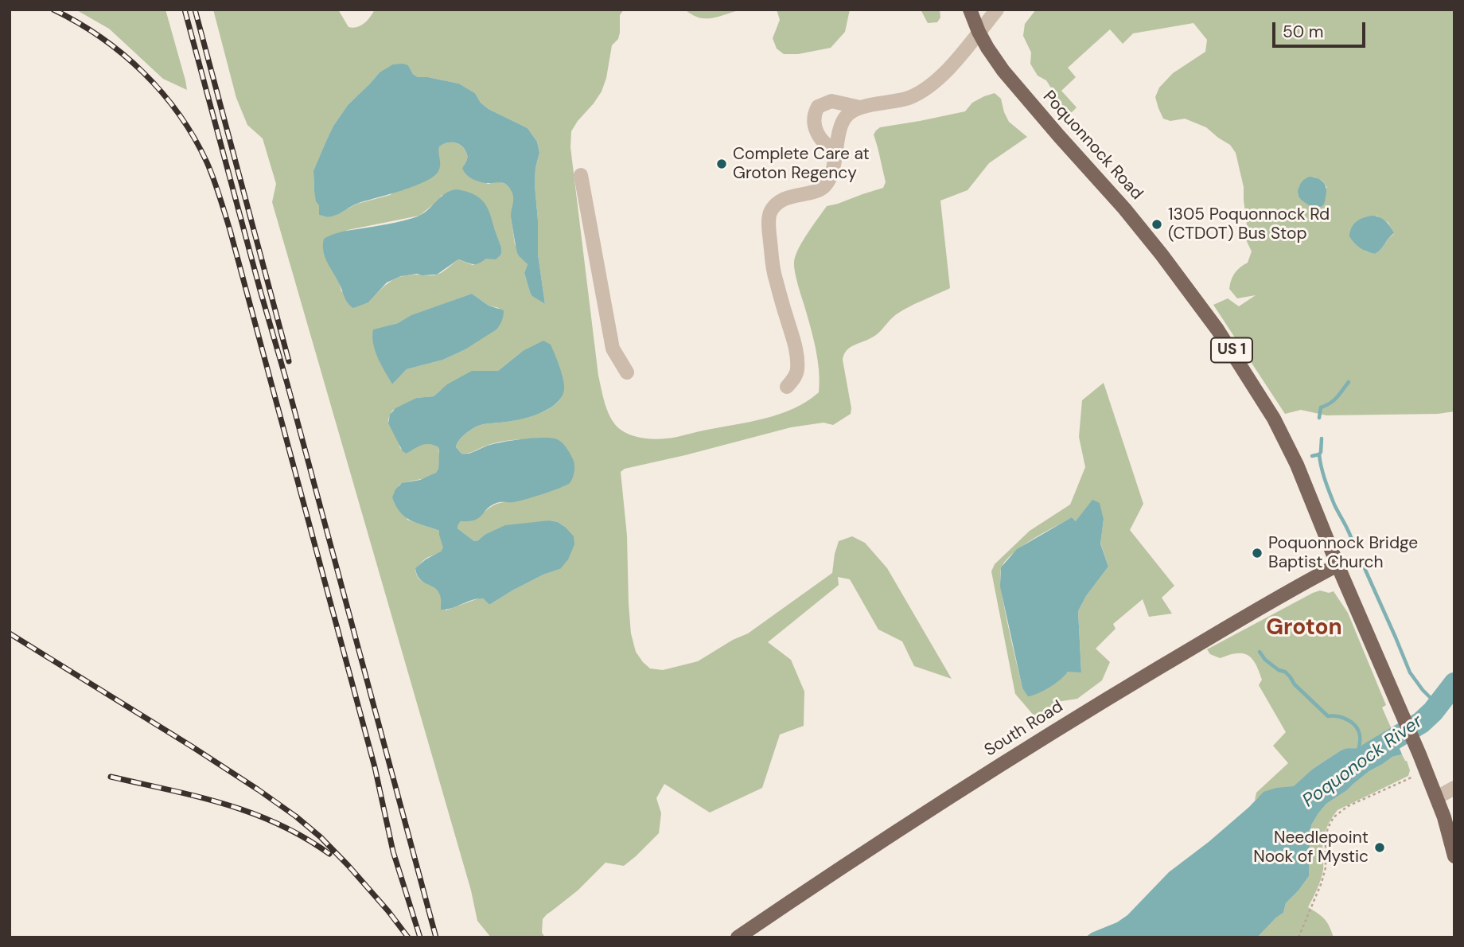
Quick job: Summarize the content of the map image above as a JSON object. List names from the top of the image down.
{
  "streets": {
    "main road": ["Poquonnock Road", "US 1", "South Road"]
  },
  "crossings": [
    ["Poquonnock Road", "US 1"],
    ["Poquonnock Road", "South Road"]
  ],
  "districts": ["Groton"],
  "water": ["Poquonock River"],
  "places": [
    "Complete Care at Groton Regency",
    "1305 Poquonnock Rd (CTDOT) Bus Stop",
    "Poquonnock Bridge Baptist Church",
    "Needlepoint Nook of Mystic"
  ],
  "scale_bar": "50 m"
}
